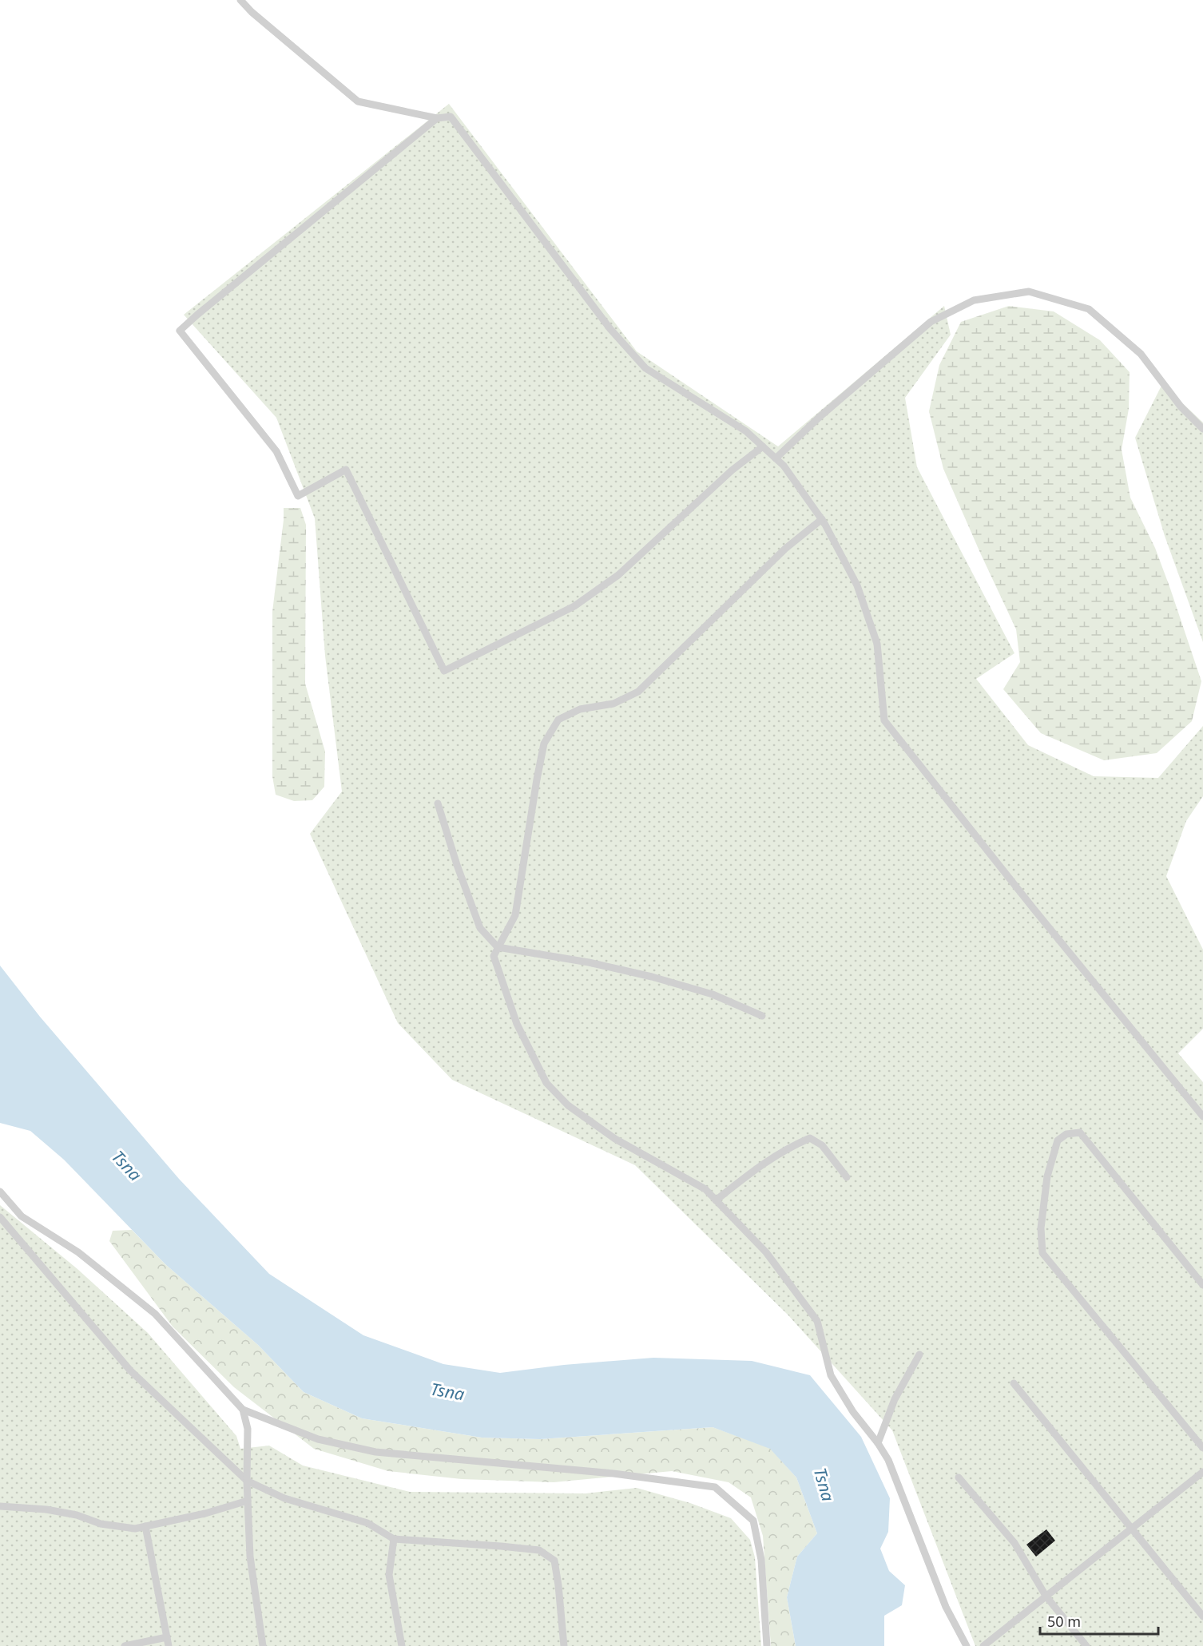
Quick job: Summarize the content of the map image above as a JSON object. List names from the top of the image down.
{
  "water": ["Tsna"],
  "scale_bar": "50 m"
}
